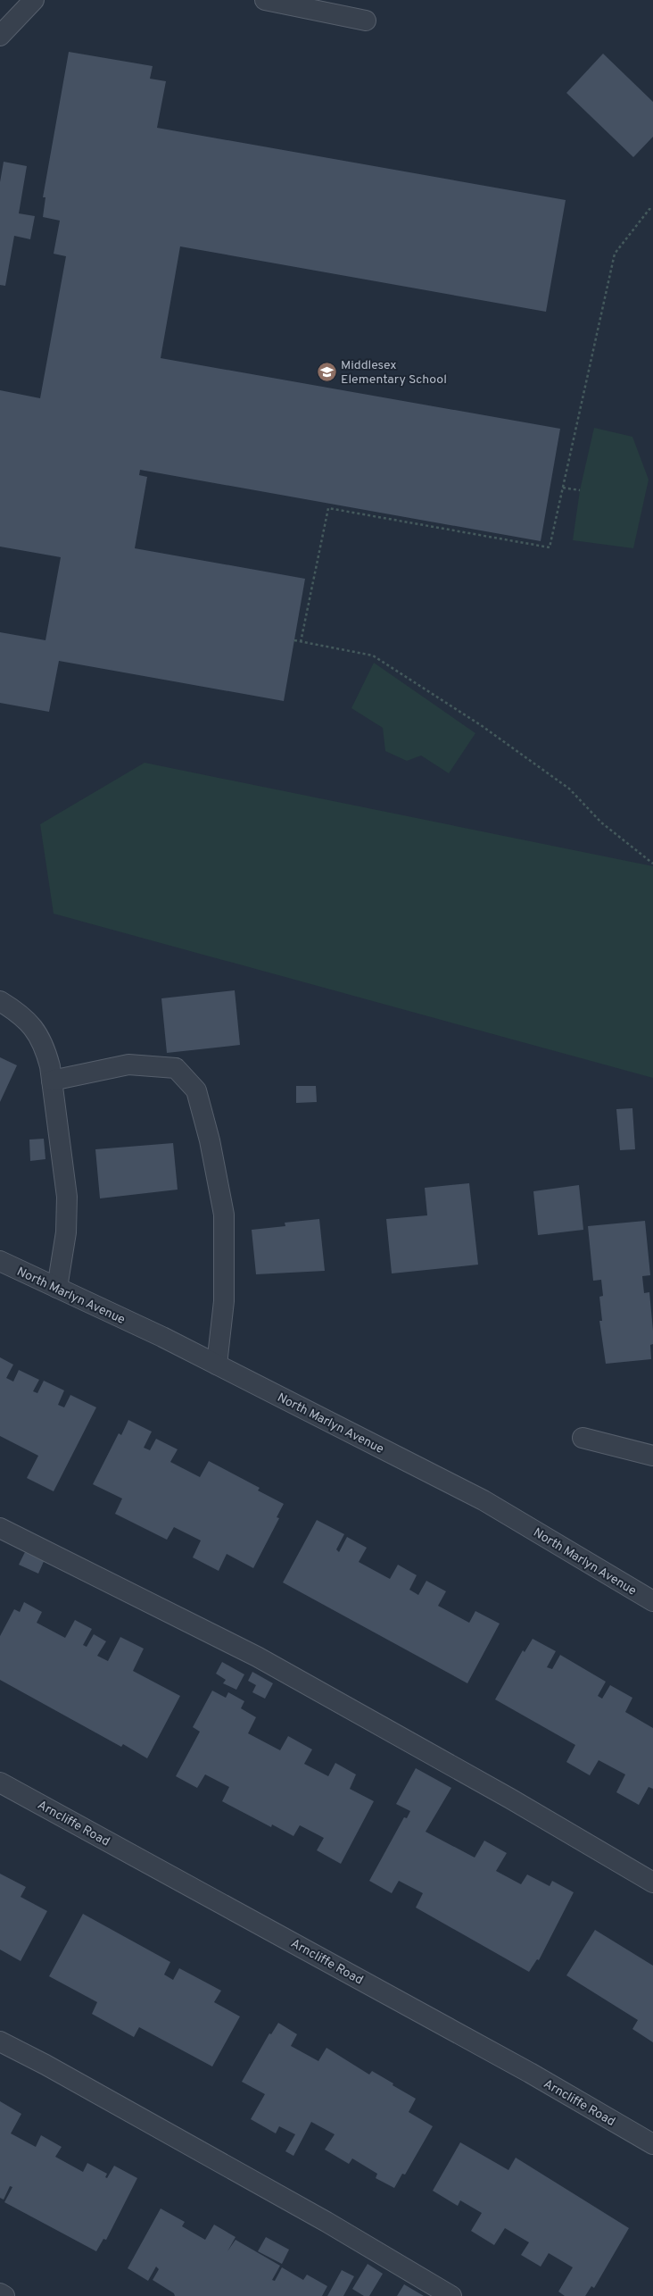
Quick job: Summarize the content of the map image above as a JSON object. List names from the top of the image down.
{
  "streets": {
    "street": ["North Marlyn Avenue", "Arncliffe Road"]
  },
  "places": {
    "school or university": ["Middlesex Elementary School"]
  }
}
